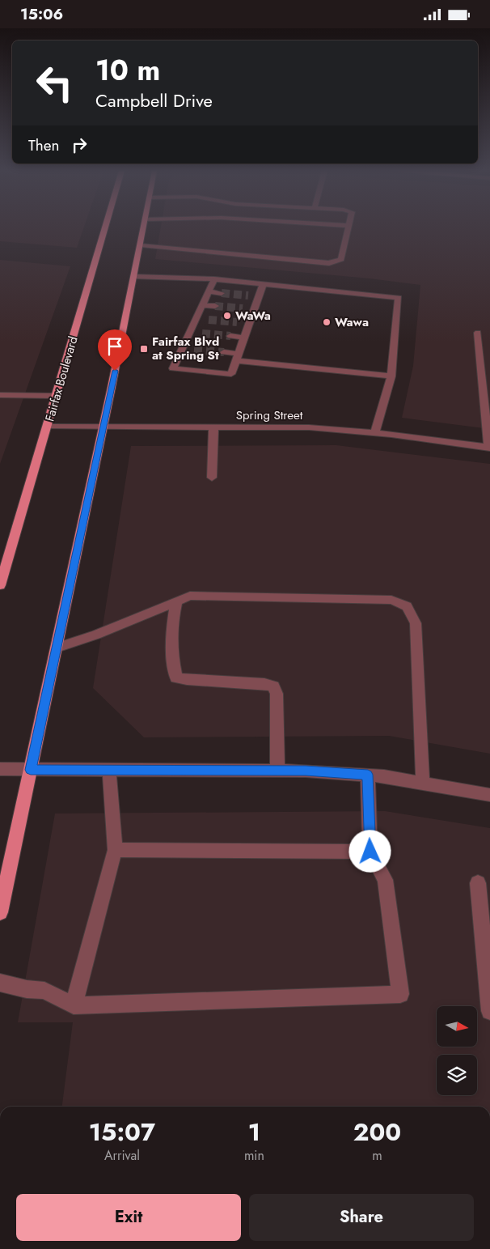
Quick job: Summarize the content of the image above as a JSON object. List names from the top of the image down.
{
  "streets": {
    "main road": ["Fairfax Boulevard"],
    "street": ["Spring Street"]
  },
  "crossings": [
    ["Fairfax Boulevard", "Spring Street"]
  ],
  "places": {
    "other": ["WaWa", "Wawa"],
    "transit": ["Fairfax Blvd at Spring St"]
  },
  "north": "right",
  "page": {
    "status": "15:06",
    "turn": ["10 m", "Campbell Drive"],
    "then": "Then",
    "eta": [
      "15:07",
      "Arrival",
      "1",
      "min",
      "200",
      "m"
    ],
    "buttons": ["Exit", "Share"]
  }
}
